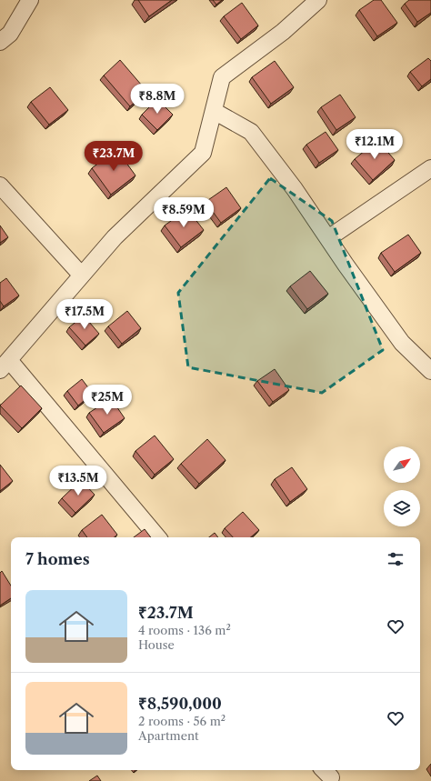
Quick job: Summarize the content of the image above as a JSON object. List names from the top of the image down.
{
  "north": "top right",
  "page": {
    "price": [
      "₹8.8M",
      "₹12.1M",
      "₹23.7M",
      "₹8.59M",
      "₹17.5M",
      "₹25M",
      "₹13.5M"
    ],
    "heading": "7 homes",
    "list": [
      {
        "name": "₹23.7M",
        "note": "4 rooms · 136 m² · House"
      },
      {
        "name": "₹8,590,000",
        "note": "2 rooms · 56 m² · Apartment"
      }
    ]
  }
}
